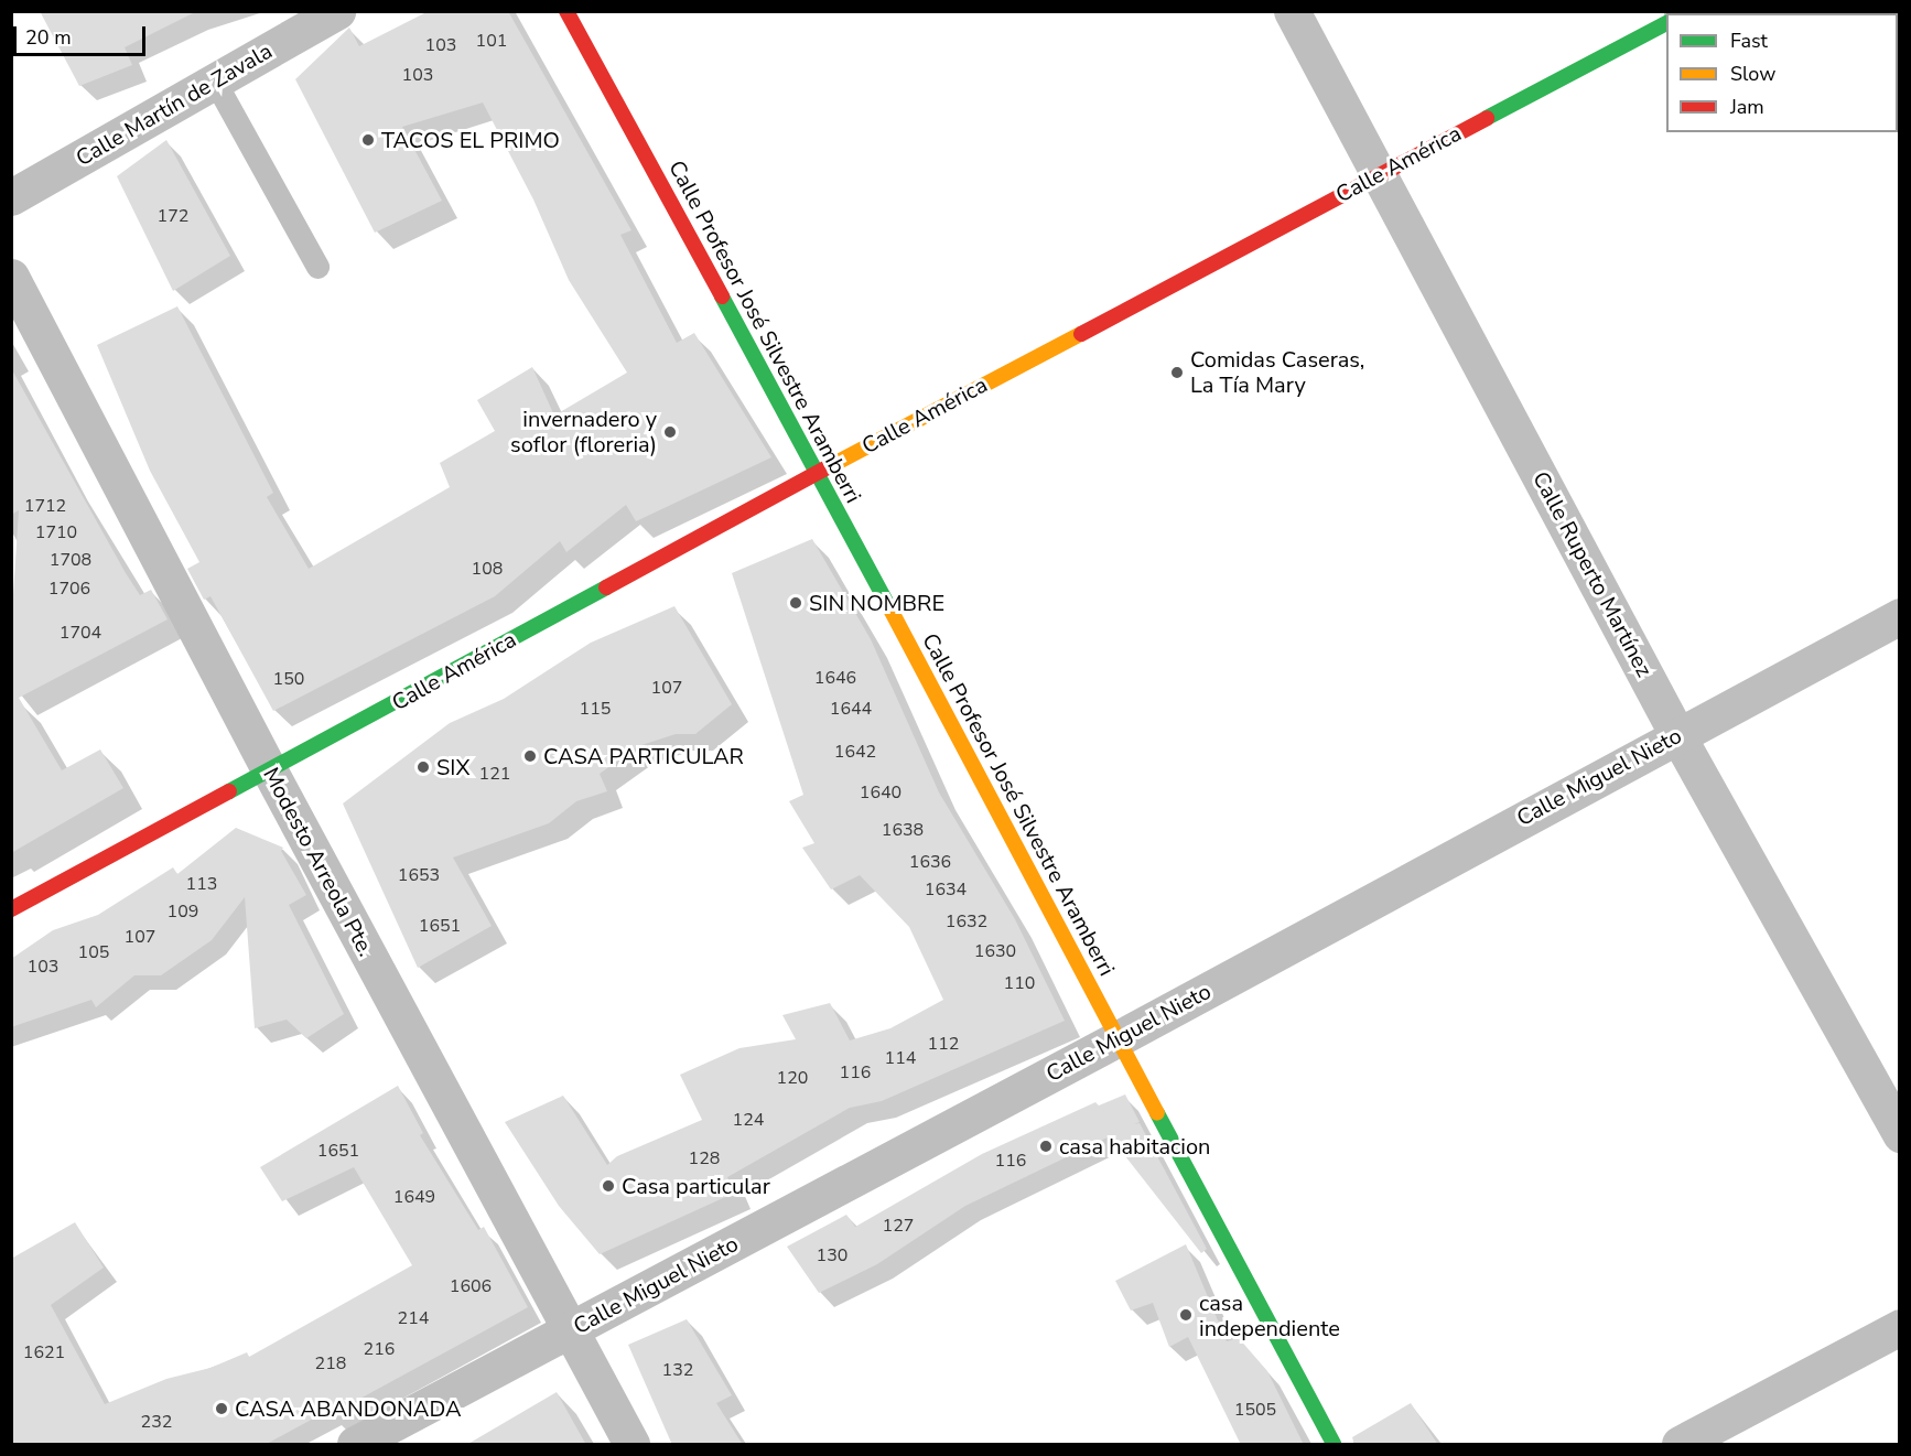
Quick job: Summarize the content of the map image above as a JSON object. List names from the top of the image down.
{
  "streets": {
    "street": [
      "Calle Martín de Zavala",
      "Calle América",
      "Calle Profesor José Silvestre Aramberri",
      "Calle Ruperto Martínez",
      "Calle Miguel Nieto",
      "Modesto Arreola Pte."
    ]
  },
  "crossings": [
    ["Calle América", "Calle Profesor José Silvestre Aramberri"],
    ["Calle América", "Calle Ruperto Martínez"],
    ["Calle América", "Modesto Arreola Pte."],
    ["Calle Profesor José Silvestre Aramberri", "Calle Miguel Nieto"],
    ["Calle Ruperto Martínez", "Calle Miguel Nieto"],
    ["Calle Miguel Nieto", "Modesto Arreola Pte."]
  ],
  "places": [
    "TACOS EL PRIMO",
    "Comidas Caseras, La Tía Mary",
    "invernadero y soflor (floreria)",
    "SIN NOMBRE",
    "CASA PARTICULAR",
    "SIX",
    "casa habitacion",
    "Casa particular",
    "casa independiente",
    "CASA ABANDONADA"
  ],
  "house_numbers": [
    "101",
    "103",
    "103",
    "172",
    "1712",
    "1710",
    "1708",
    "108",
    "1706",
    "1704",
    "1646",
    "150",
    "107",
    "115",
    "1644",
    "1642",
    "121",
    "1640",
    "1638",
    "1636",
    "1653",
    "113",
    "1634",
    "109",
    "1632",
    "1651",
    "107",
    "1630",
    "105",
    "103",
    "110",
    "112",
    "114",
    "116",
    "120",
    "124",
    "1651",
    "128",
    "116",
    "1649",
    "127",
    "130",
    "1606",
    "214",
    "216",
    "1621",
    "218",
    "132",
    "1505",
    "232"
  ],
  "legend": ["Fast", "Slow", "Jam"],
  "scale_bar": "20 m"
}
